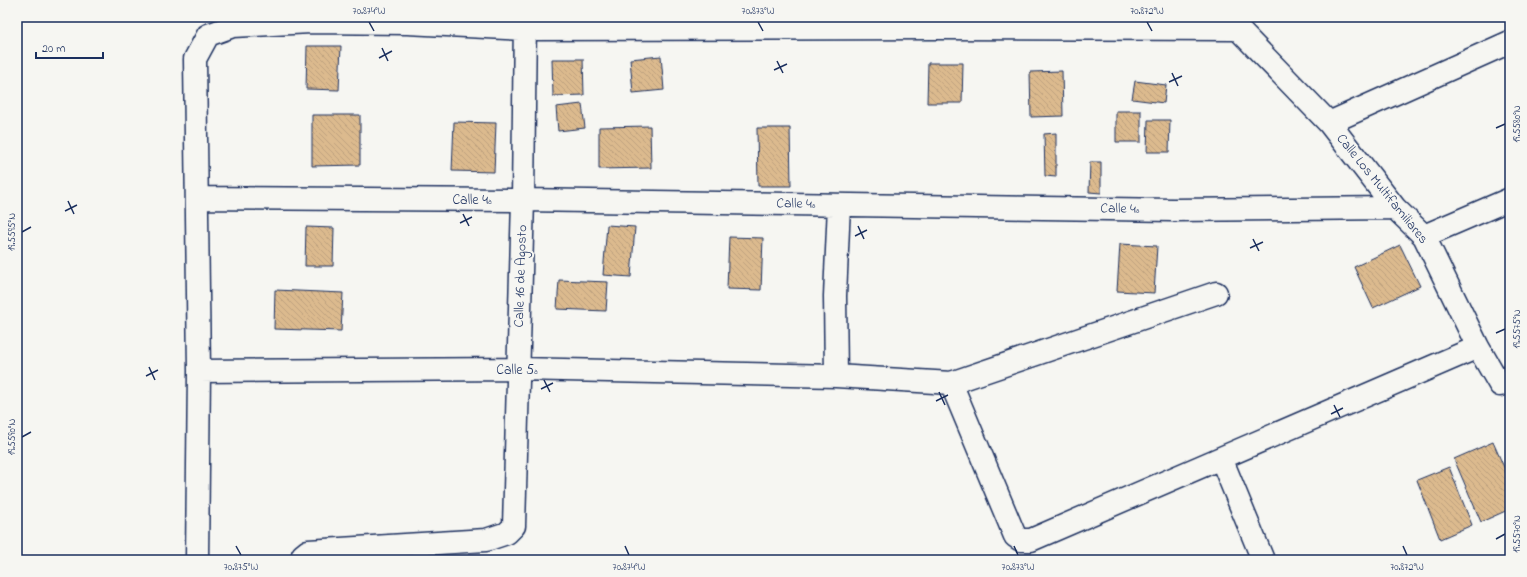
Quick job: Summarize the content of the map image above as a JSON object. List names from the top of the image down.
{
  "streets": {
    "street": [
      "Calle Los Multifamiliares",
      "Calle 4ª",
      "Calle 16 de Agosto",
      "Calle 5ª"
    ]
  },
  "crossings": [
    ["Calle Los Multifamiliares", "Calle 4ª"],
    ["Calle 4ª", "Calle 16 de Agosto"],
    ["Calle 16 de Agosto", "Calle 5ª"]
  ],
  "scale_bar": "20 m",
  "coordinates": [
    "70.874°W",
    "70.873°W",
    "70.872°W",
    "19.5580°N",
    "19.5595°N",
    "19.5575°N",
    "19.5590°N",
    "19.5570°N",
    "70.875°W"
  ]
}
